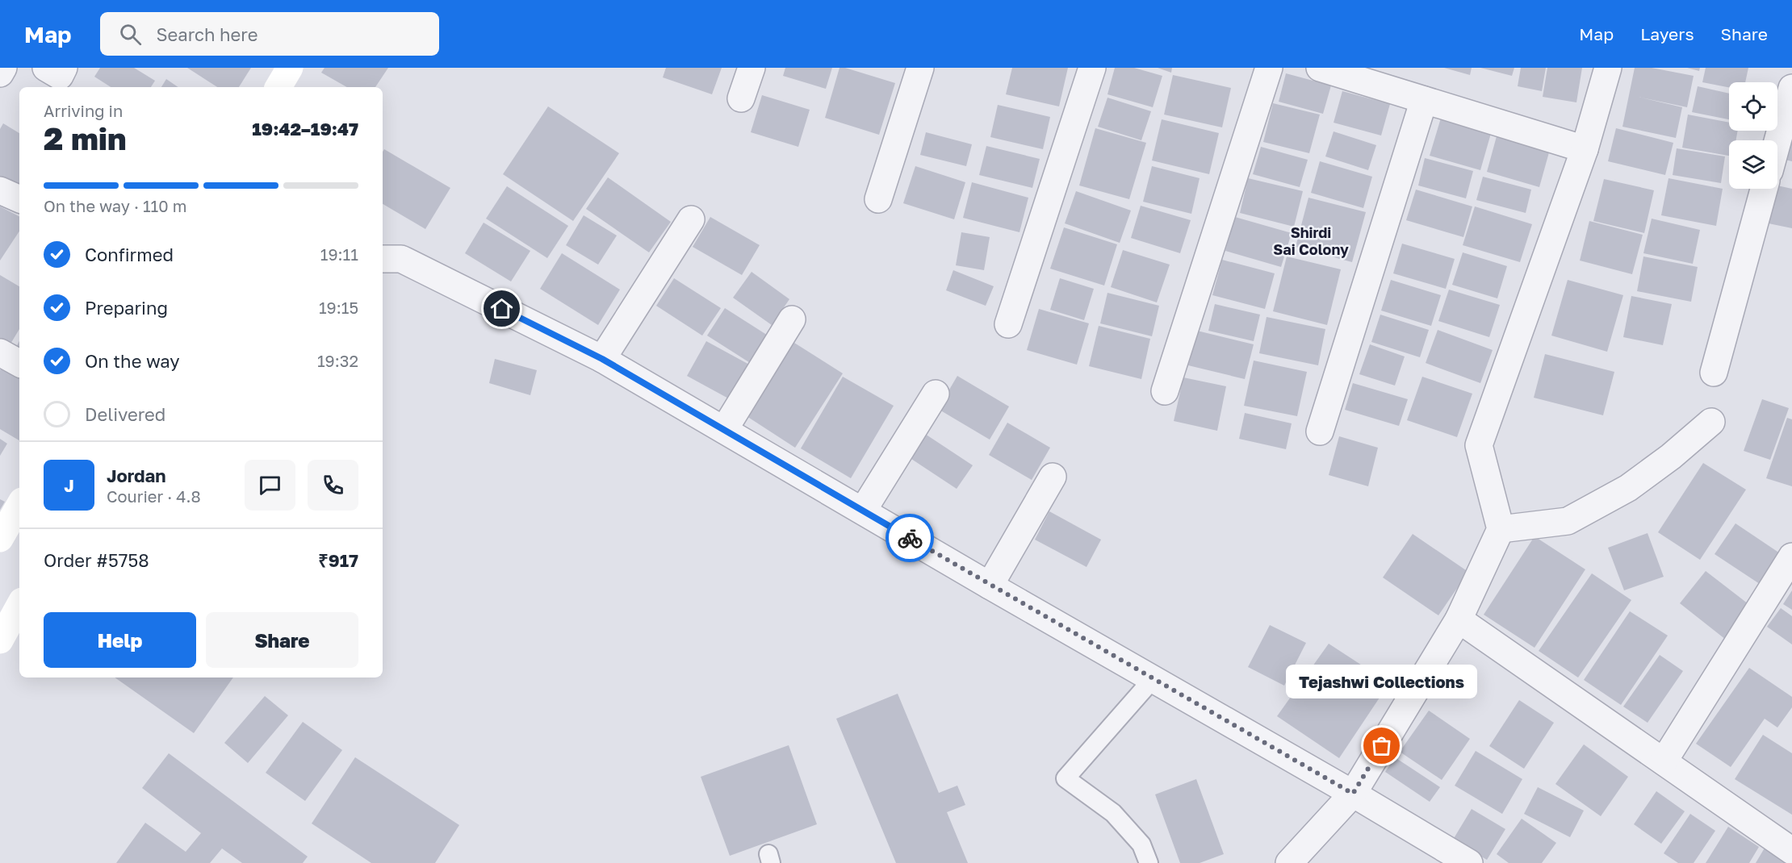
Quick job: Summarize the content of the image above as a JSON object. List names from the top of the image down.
{
  "districts": ["Shirdi Sai Colony"],
  "places": ["Tejashwi Collections"],
  "page": {
    "header": "Map",
    "search": "Search here",
    "nav": ["Map", "Layers", "Share"],
    "heading": ["2 min", "Arriving in", "19:42–19:47"],
    "panel": [
      "Jordan",
      "Courier · 4.8",
      "Order #5758",
      "₹917"
    ],
    "bar": "On the way · 110 m",
    "list": [
      ["Confirmed", "19:11"],
      ["Preparing", "19:15"],
      ["On the way", "19:32"],
      "Delivered"
    ],
    "round": "J",
    "buttons": ["Help", "Share"],
    "bubble": "Tejashwi Collections"
  }
}
